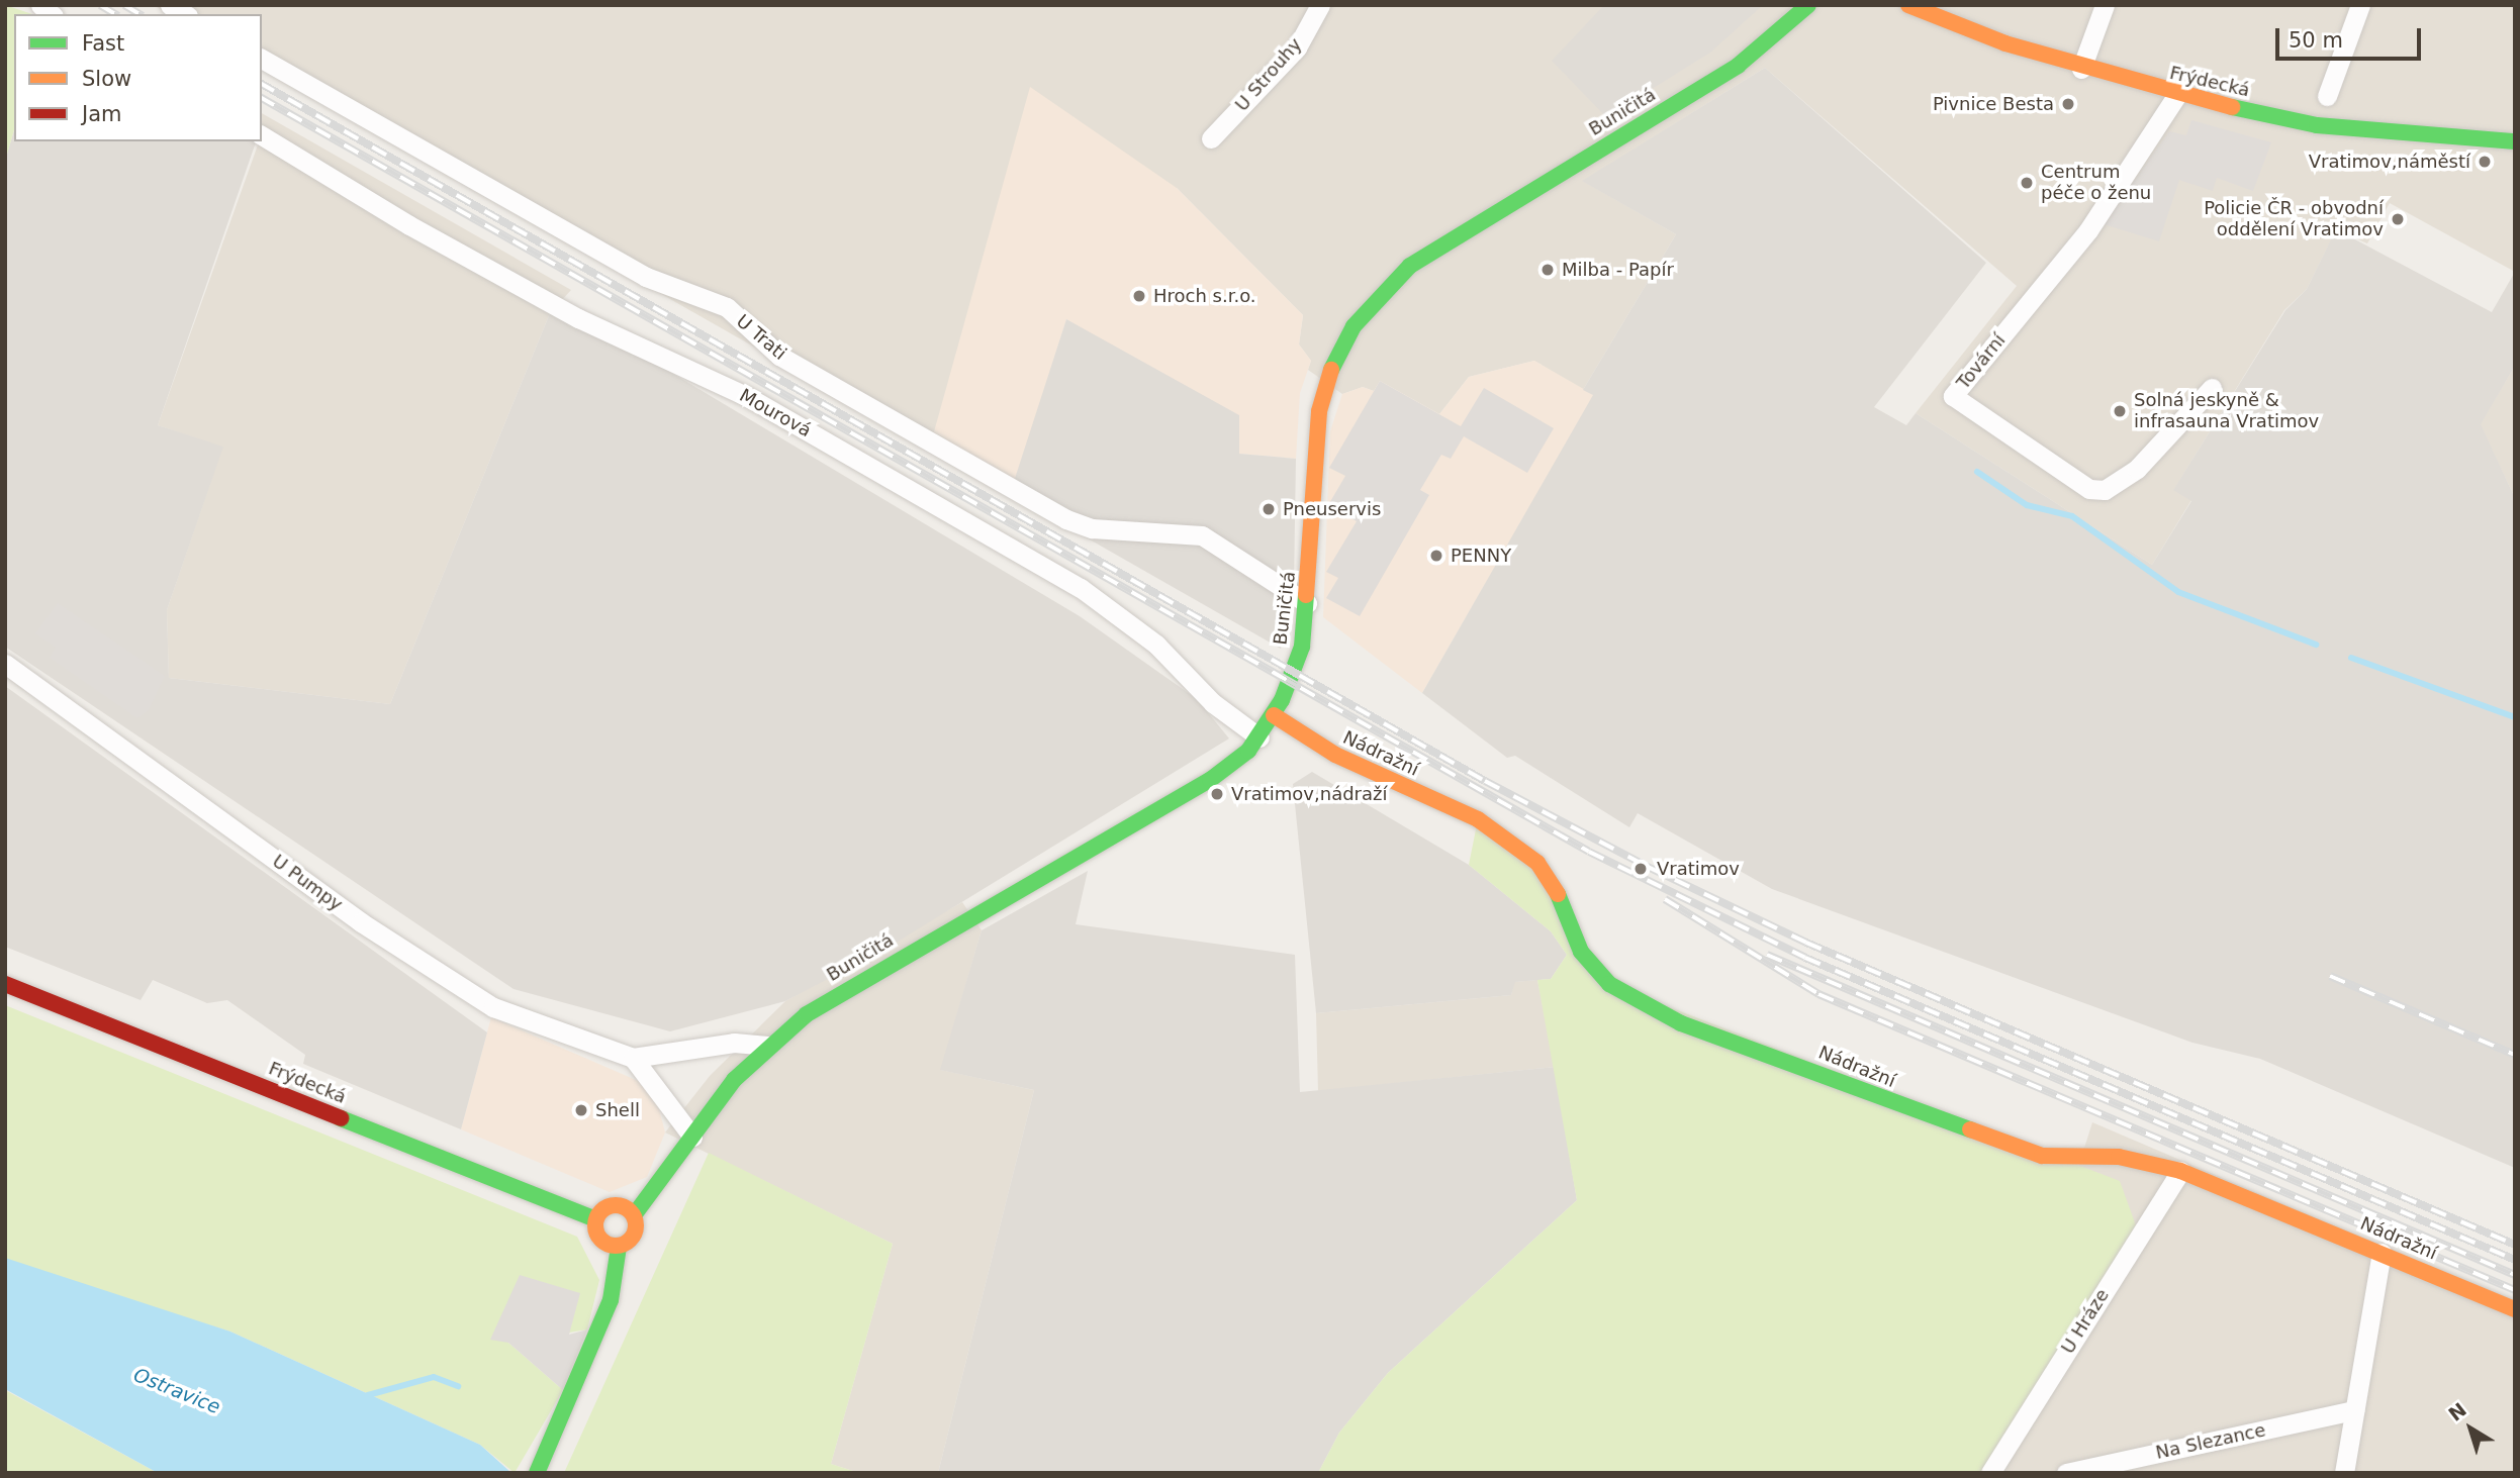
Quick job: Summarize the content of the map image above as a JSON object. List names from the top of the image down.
{
  "streets": {
    "main road": ["Frýdecká", "Buničitá", "Nádražní"],
    "street": [
      "U Strouhy",
      "U Trati",
      "Tovární",
      "Mourová",
      "U Pumpy",
      "U Hráze",
      "Na Slezance"
    ]
  },
  "crossings": [
    ["Frýdecká", "Buničitá"],
    ["Frýdecká", "Tovární"],
    ["Buničitá", "U Trati"],
    ["Buničitá", "Mourová"],
    ["Buničitá", "Nádražní"],
    ["Buničitá", "U Pumpy"],
    ["Nádražní", "U Hráze"]
  ],
  "water": ["Ostravice"],
  "places": [
    "Pivnice Besta",
    "Vratimov,náměstí",
    "Centrum péče o ženu",
    "Policie ČR - obvodní oddělení Vratimov",
    "Milba - Papír",
    "Hroch s.r.o.",
    "Solná jeskyně & infrasauna Vratimov",
    "Pneuservis",
    "PENNY",
    "Vratimov,nádraží",
    "Vratimov",
    "Shell"
  ],
  "legend": ["Fast", "Slow", "Jam"],
  "scale_bar": "50 m",
  "north": "top left"
}
